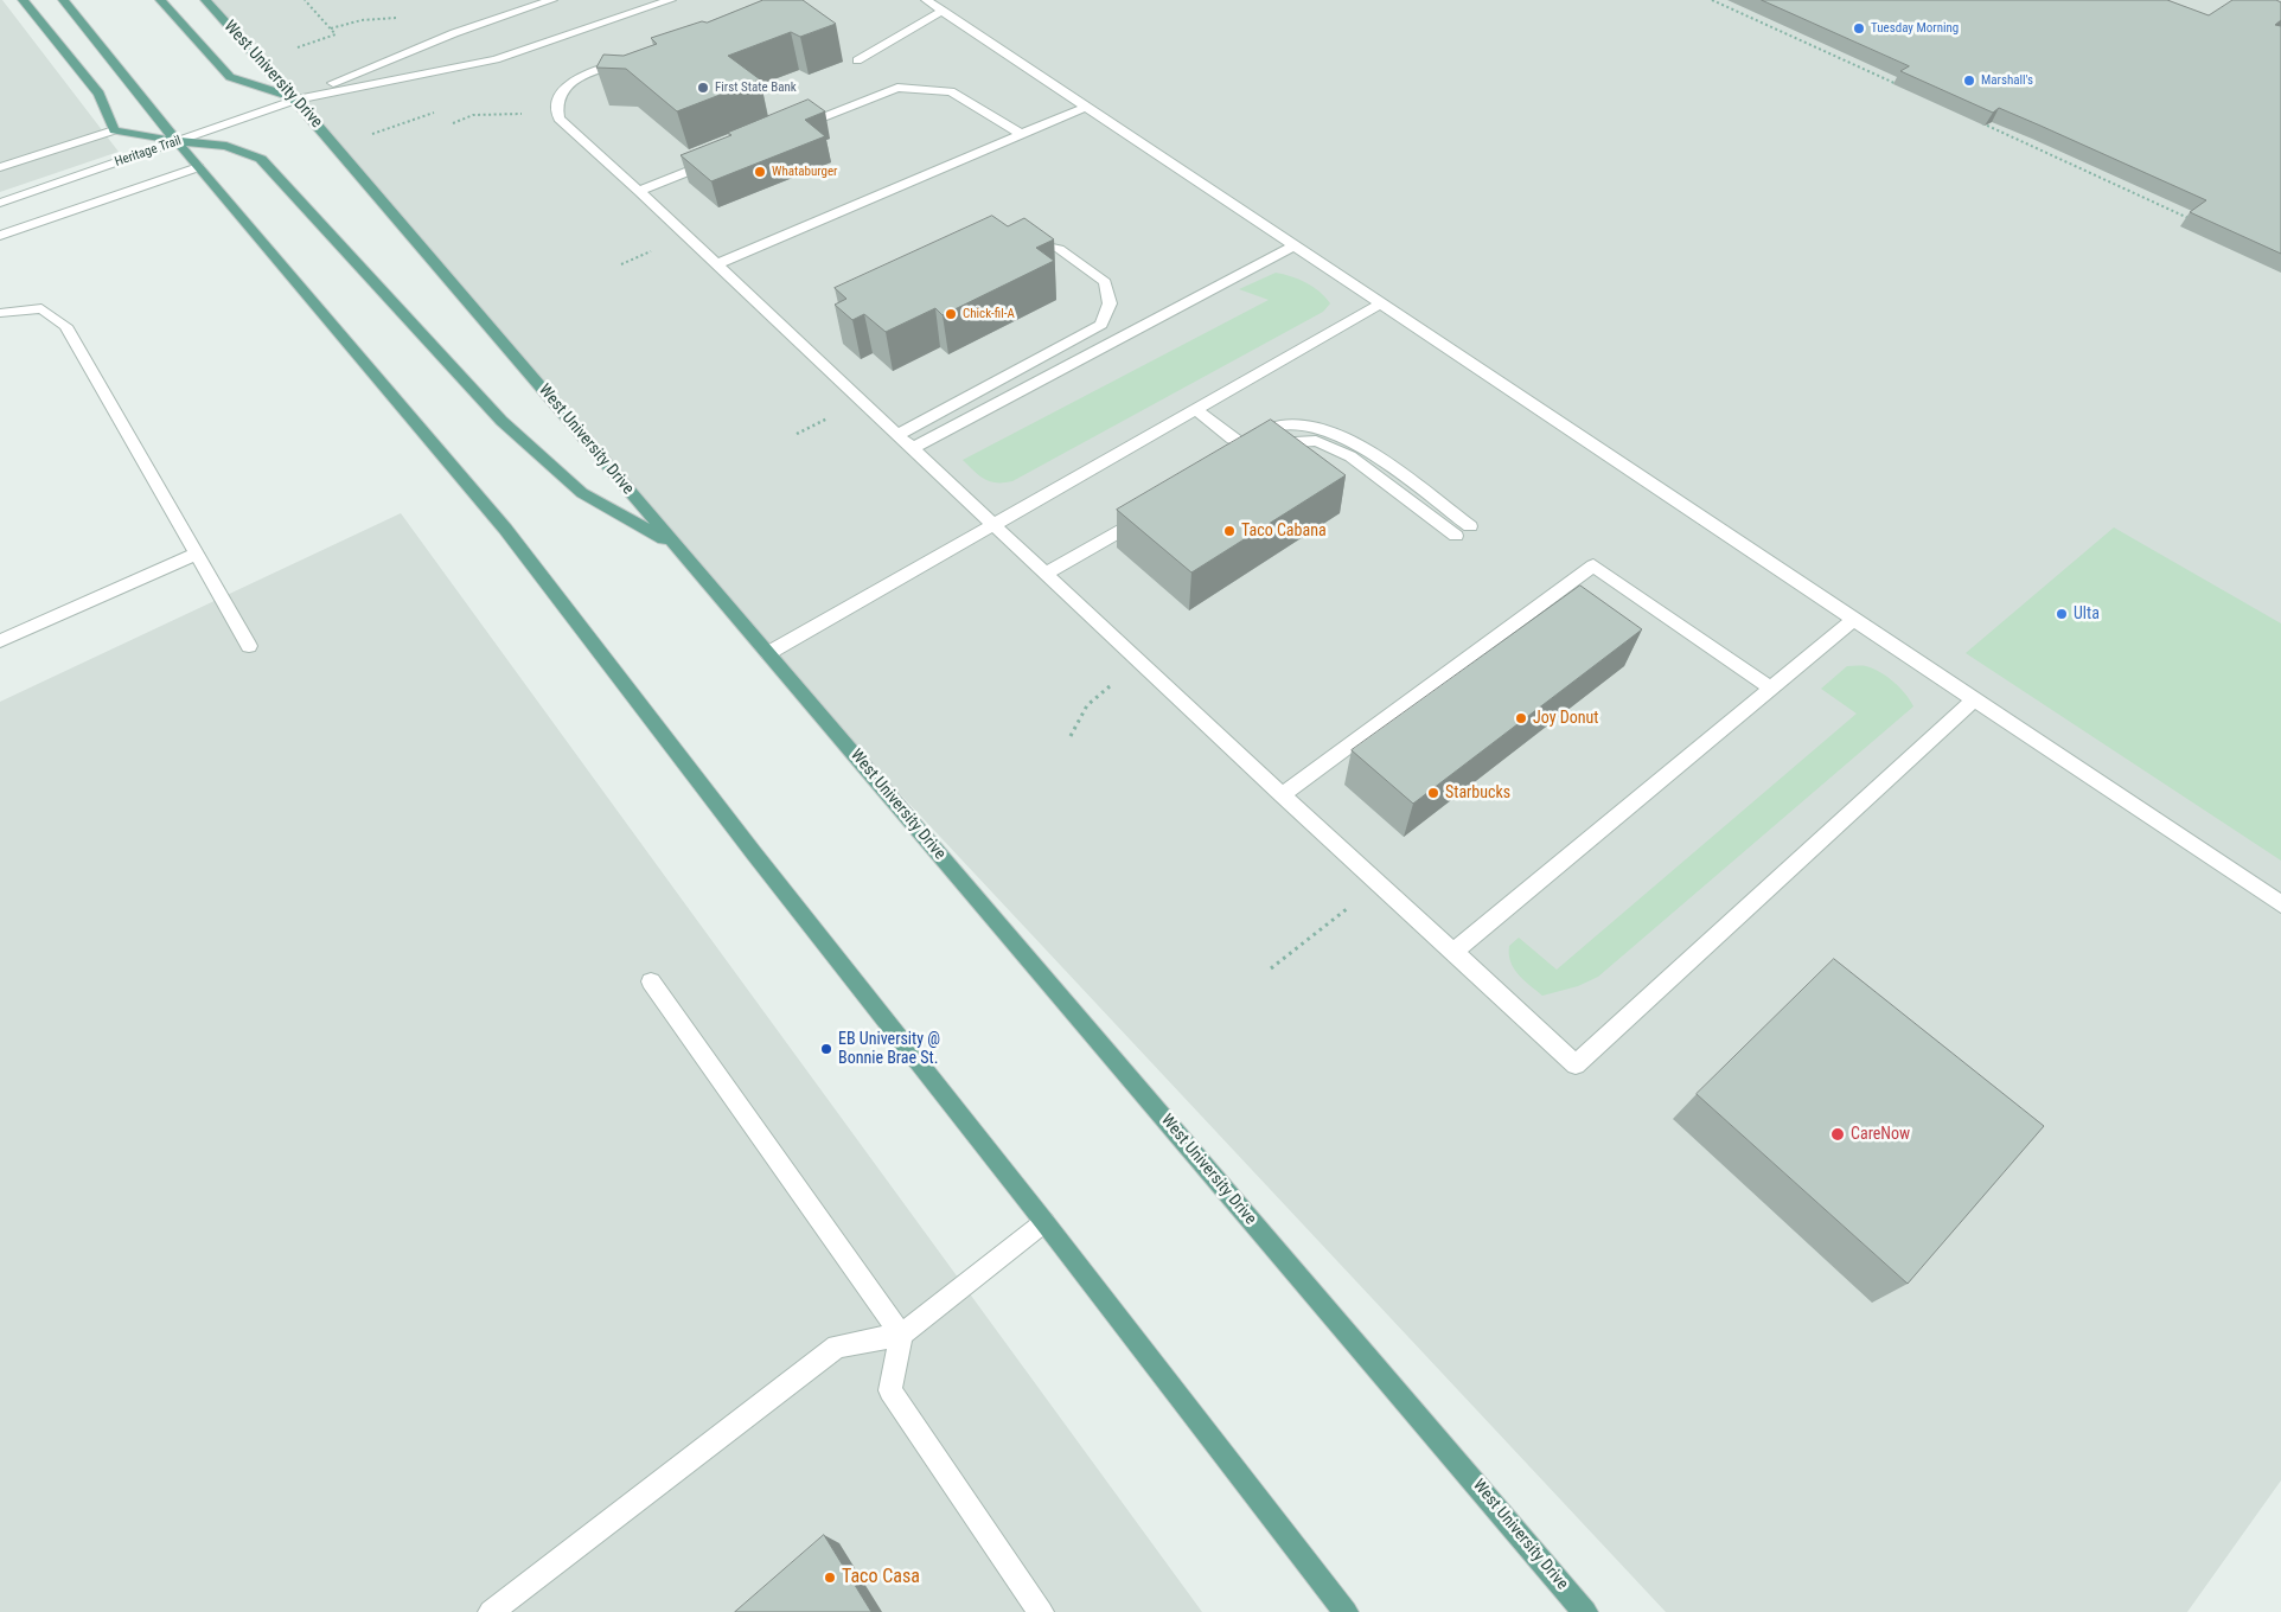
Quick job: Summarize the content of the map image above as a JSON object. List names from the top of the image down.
{
  "streets": {
    "main road": ["West University Drive"],
    "street": ["Heritage Trail"]
  },
  "crossings": [
    ["West University Drive", "Heritage Trail"]
  ],
  "places": [
    "Tuesday Morning",
    "Marshall's",
    "First State Bank",
    "Whataburger",
    "Chick-fil-A",
    "Taco Cabana",
    "Ulta",
    "Joy Donut",
    "Starbucks",
    "EB University @ Bonnie Brae St.",
    "CareNow",
    "Taco Casa"
  ]
}
